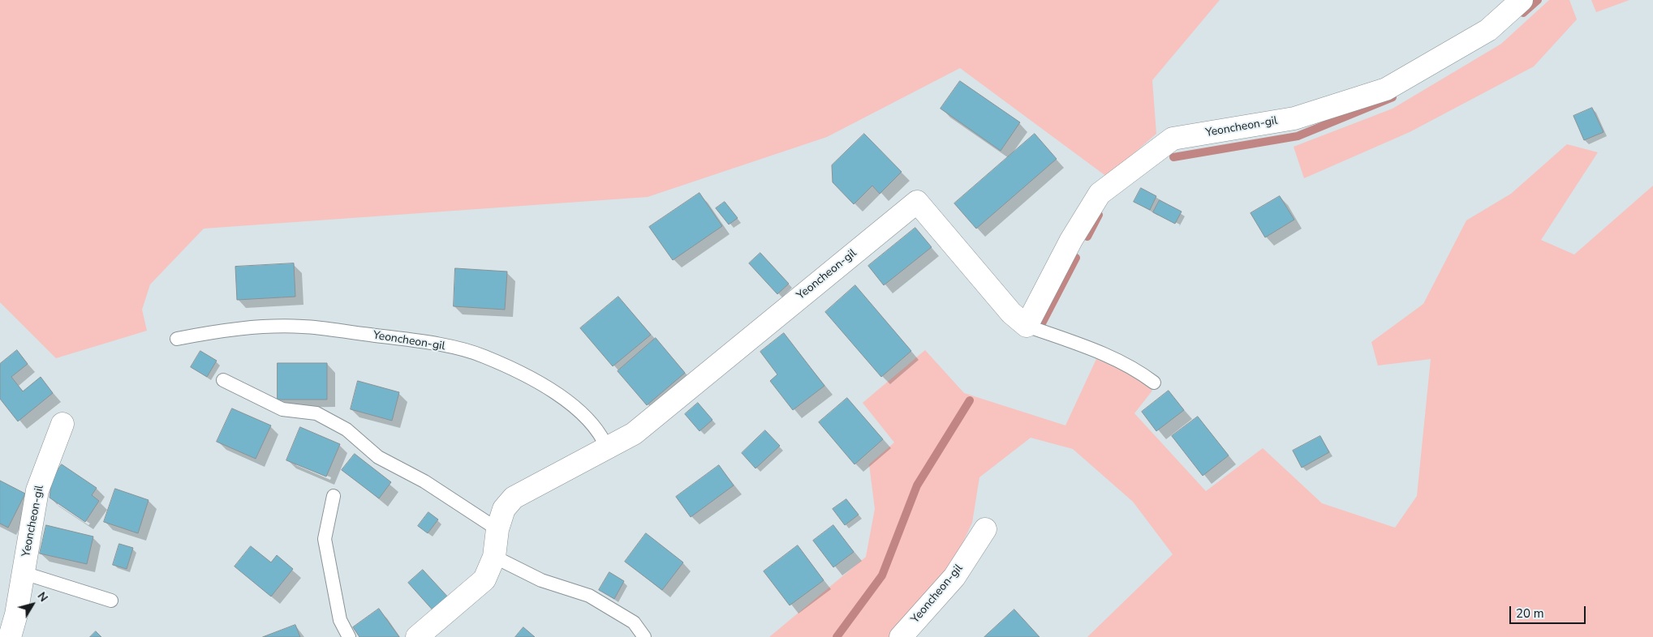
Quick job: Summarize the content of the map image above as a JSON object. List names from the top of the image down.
{
  "streets": {
    "street": ["Yeoncheon-gil"]
  },
  "scale_bar": "20 m",
  "north": "top right"
}
